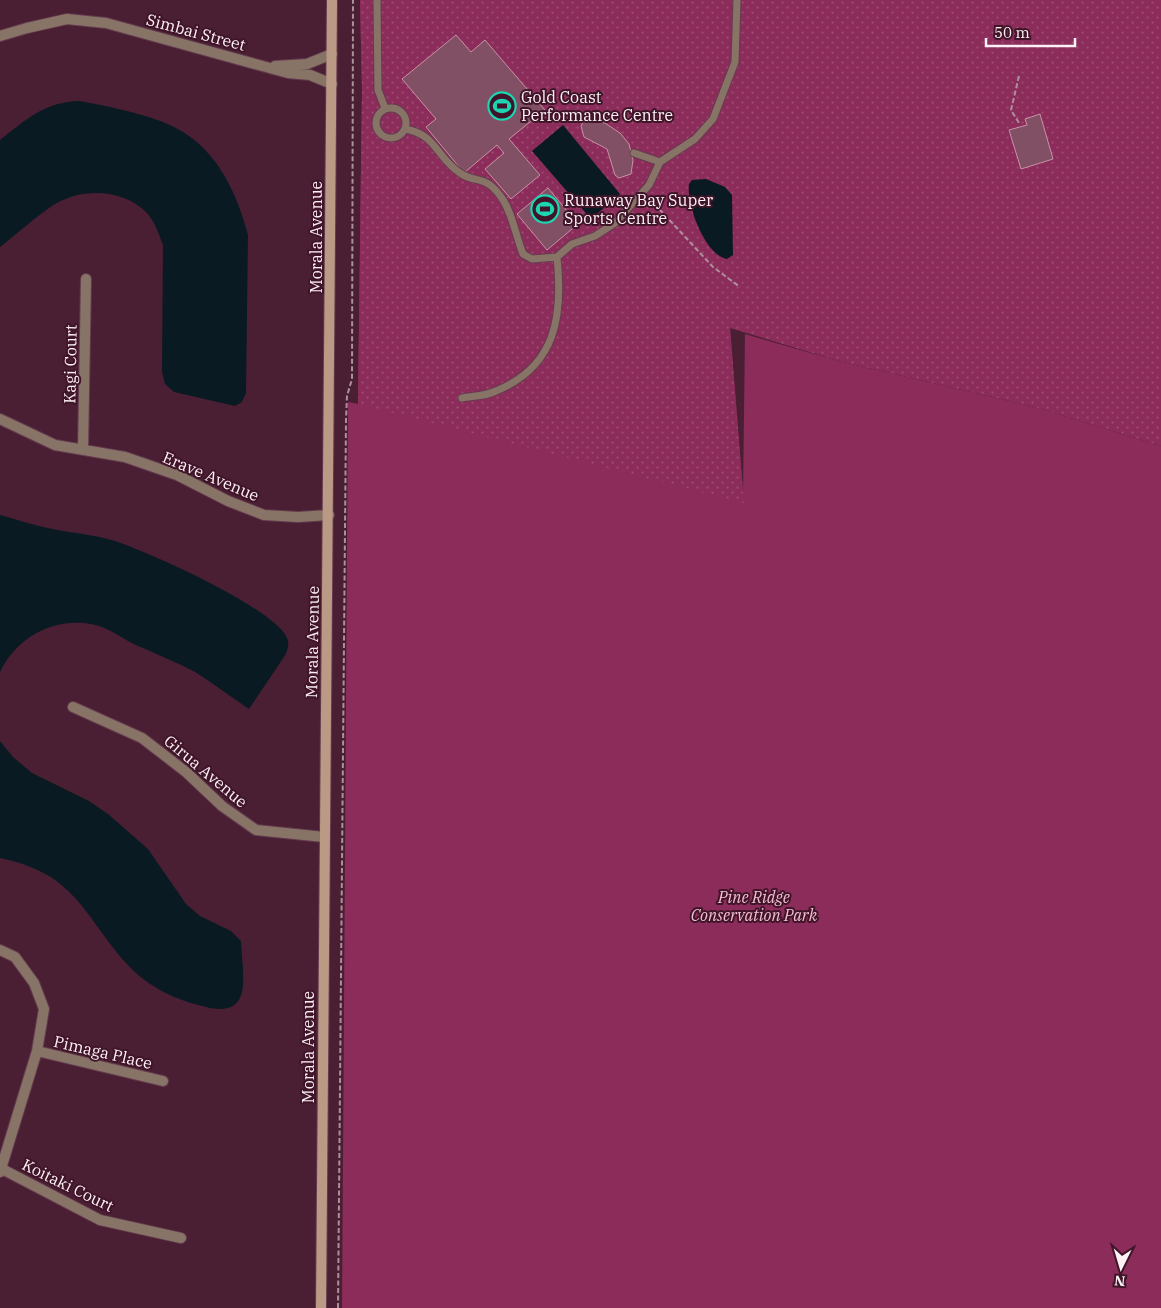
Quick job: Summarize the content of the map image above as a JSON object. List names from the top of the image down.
{
  "streets": {
    "street": [
      "Simbai Street",
      "Morala Avenue",
      "Kagi Court",
      "Erave Avenue",
      "Girua Avenue",
      "Pimaga Place",
      "Koitaki Court"
    ]
  },
  "crossings": [
    ["Simbai Street", "Morala Avenue"],
    ["Morala Avenue", "Erave Avenue"],
    ["Morala Avenue", "Girua Avenue"],
    ["Kagi Court", "Erave Avenue"]
  ],
  "parks": ["Pine Ridge Conservation Park"],
  "places": {
    "sports": ["Gold Coast Performance Centre", "Runaway Bay Super Sports Centre"]
  },
  "scale_bar": "50 m",
  "north": "bottom"
}
